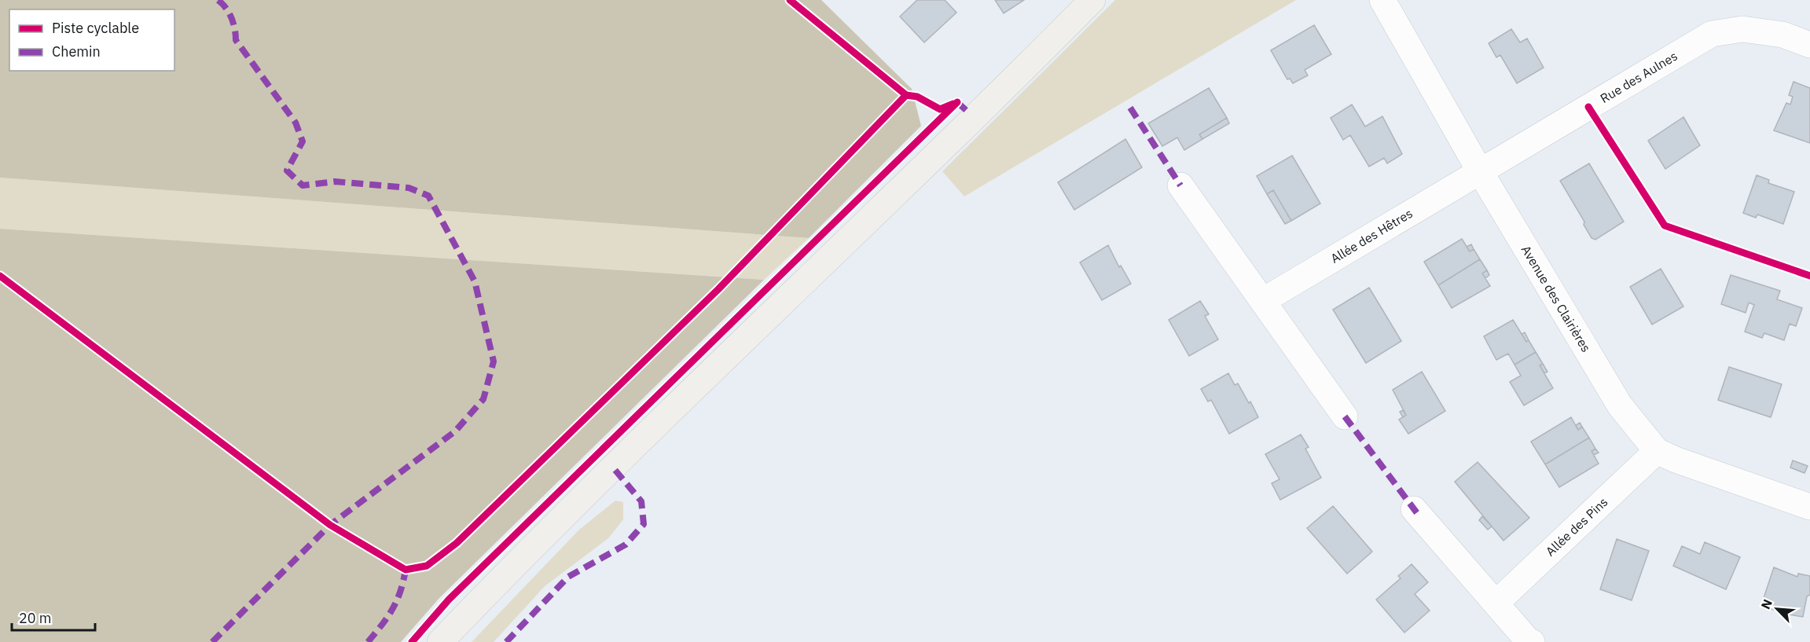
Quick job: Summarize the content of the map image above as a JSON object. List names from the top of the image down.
{
  "streets": {
    "street": [
      "Rue des Aulnes",
      "Allée des Hêtres",
      "Avenue des Clairières",
      "Allée des Pins"
    ]
  },
  "crossings": [
    ["Rue des Aulnes", "Allée des Hêtres"],
    ["Rue des Aulnes", "Avenue des Clairières"],
    ["Allée des Hêtres", "Avenue des Clairières"],
    ["Avenue des Clairières", "Allée des Pins"]
  ],
  "legend": ["Piste cyclable", "Chemin"],
  "scale_bar": "20 m",
  "north": "top left"
}
